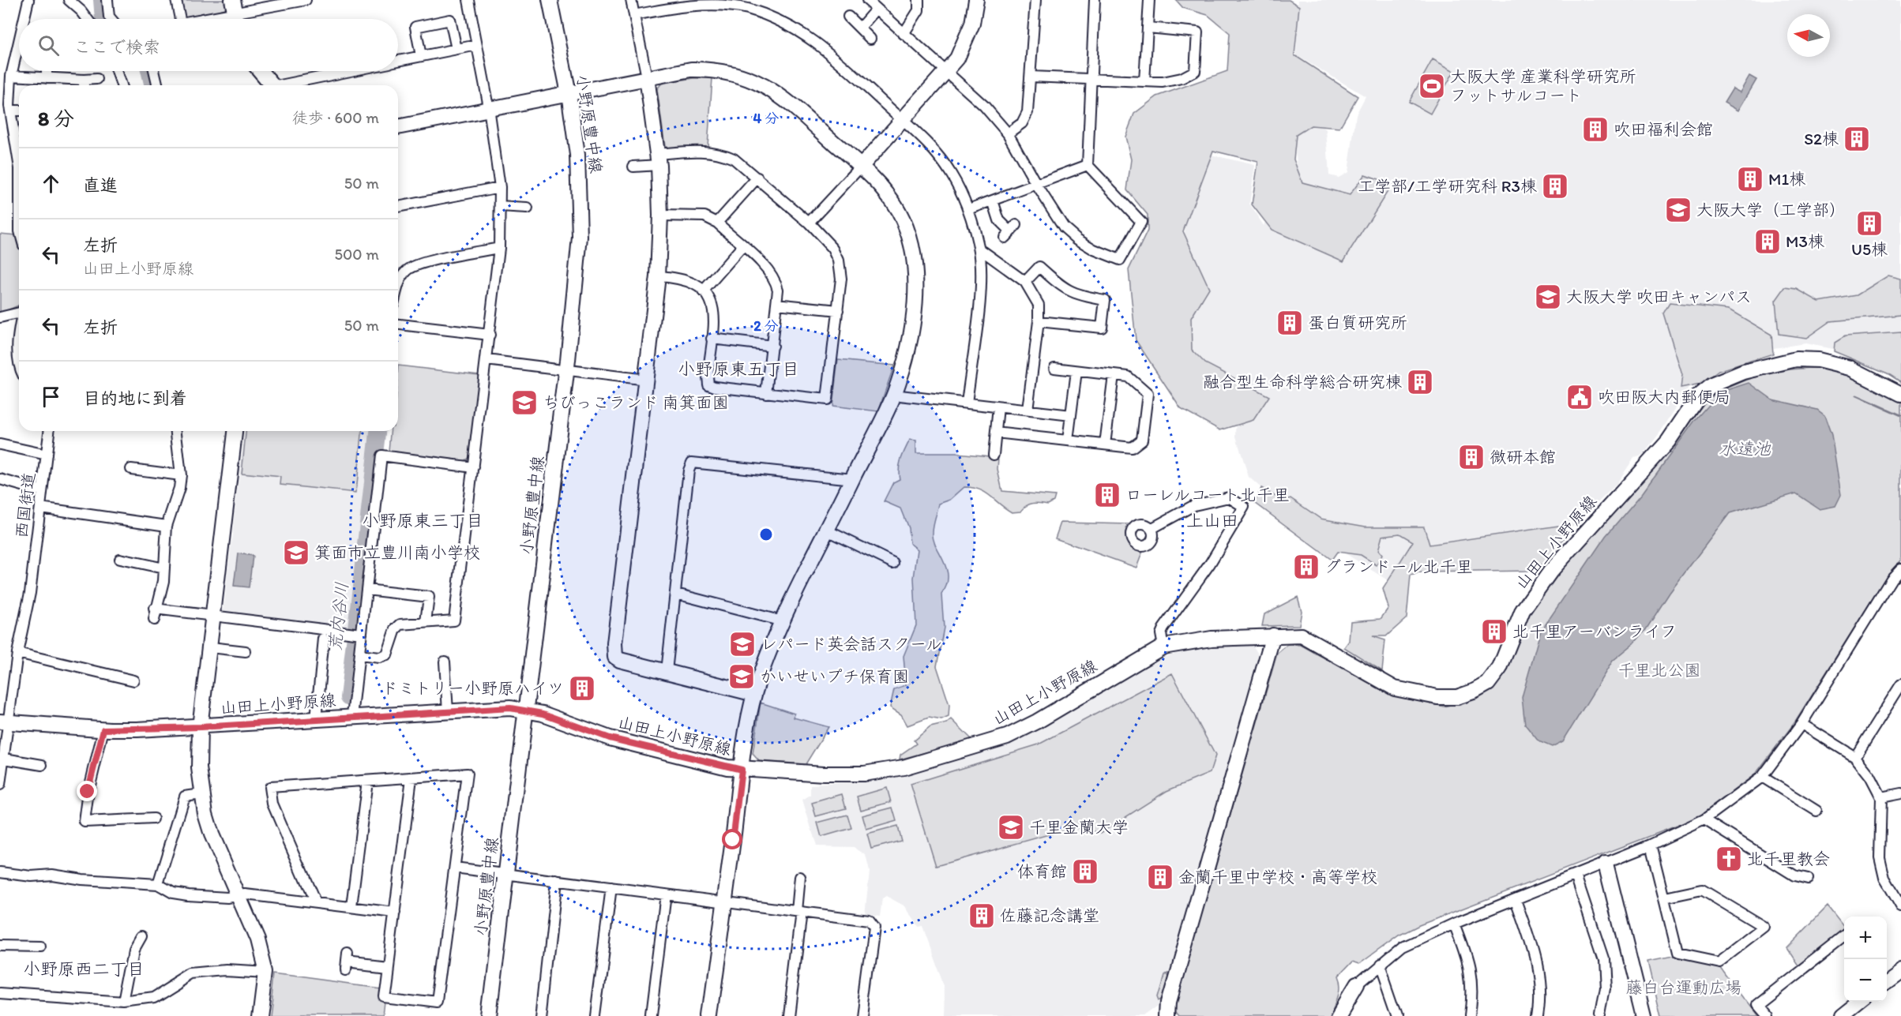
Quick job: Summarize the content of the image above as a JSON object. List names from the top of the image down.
{
  "streets": {
    "street": ["小野原豊中線", "西国街道", "山田上小野原線"]
  },
  "crossings": [
    ["小野原豊中線", "山田上小野原線"],
    ["西国街道", "山田上小野原線"]
  ],
  "districts": [
    "小野原東五丁目",
    "小野原東三丁目",
    "上山田",
    "小野原西二丁目"
  ],
  "water": ["水遠池", "荒内谷川"],
  "parks": ["千里北公園", "藤白台運動広場"],
  "places": {
    "sports": ["大阪大学 産業科学研究所 フットサルコート"],
    "building": [
      "吹田福利会館",
      "S2棟",
      "M1棟",
      "工学部/工学研究科 R3棟",
      "U5棟",
      "M3棟",
      "蛋白質研究所",
      "融合型生命科学総合研究棟",
      "微研本館",
      "ローレルコート北千里",
      "グランドール北千里",
      "北千里アーバンライフ",
      "ドミトリー小野原ハイツ",
      "体育館",
      "金蘭千里中学校・高等学校",
      "佐藤記念講堂"
    ],
    "school or university": [
      "大阪大学（工学部）",
      "大阪大学 吹田キャンパス",
      "ちびっこランド 南箕面園",
      "箕面市立豊川南小学校",
      "レパード英会話スクール",
      "かいせいプチ保育園",
      "千里金蘭大学"
    ],
    "public building": ["吹田阪大内郵便局"],
    "church": ["北千里教会"]
  },
  "north": "left",
  "page": {
    "search": "ここで検索",
    "heading": ["8 分", "徒歩 · 600 m"],
    "list": [
      ["直進", "50 m"],
      ["左折", "山田上小野原線", "500 m"],
      ["左折", "50 m"],
      "目的地に到着"
    ],
    "map_buttons": ["+", "−"]
  },
  "rings": ["4 分", "2 分"]
}
